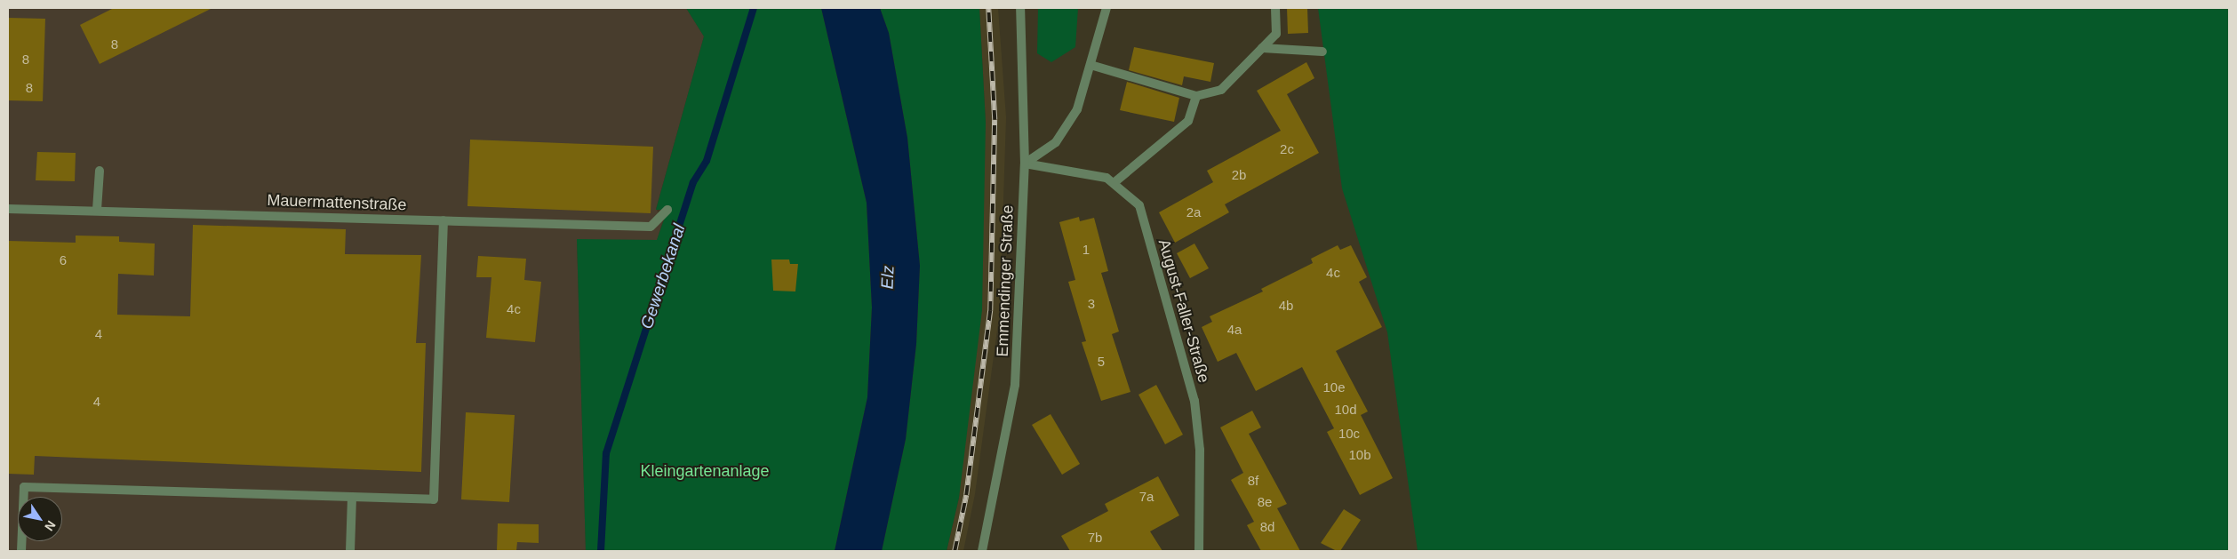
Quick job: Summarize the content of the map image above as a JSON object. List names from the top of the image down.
{
  "streets": {
    "street": ["Mauermattenstraße", "Emmendinger Straße", "August-Faller-Straße"]
  },
  "crossings": [
    ["Emmendinger Straße", "August-Faller-Straße"]
  ],
  "water": ["Gewerbekanal", "Elz"],
  "parks": ["Kleingartenanlage"],
  "house_numbers": [
    "8",
    "8",
    "8",
    "2c",
    "2b",
    "2a",
    "1",
    "6",
    "4c",
    "3",
    "4b",
    "4c",
    "4a",
    "4",
    "5",
    "10e",
    "4",
    "10d",
    "10c",
    "10b",
    "8f",
    "7a",
    "8e",
    "8d",
    "7b"
  ],
  "north": "bottom right"
}
